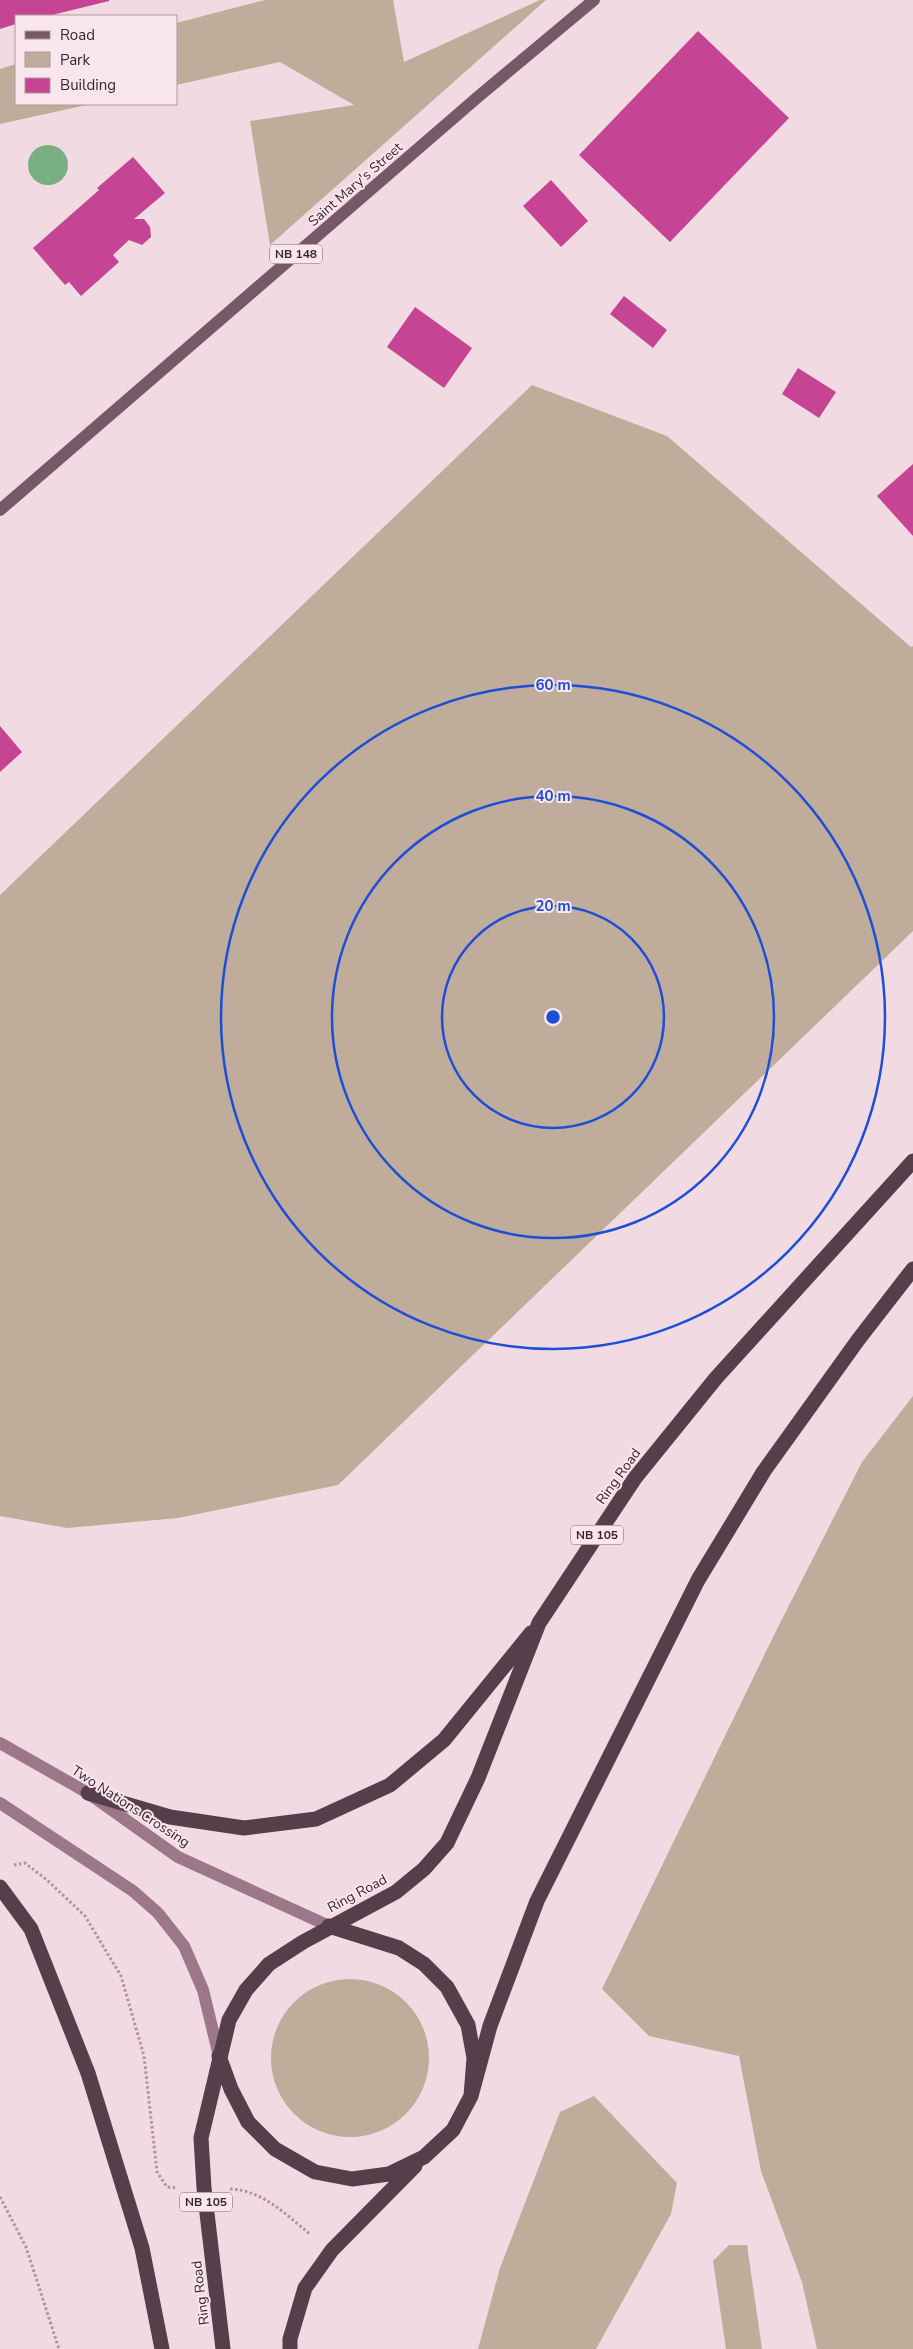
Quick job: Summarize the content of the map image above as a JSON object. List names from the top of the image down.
{
  "streets": {
    "highway": ["Ring Road", "NB 105"],
    "main road": ["Saint Mary's Street", "NB 148", "Two Nations Crossing"]
  },
  "crossings": [
    ["Ring Road", "Two Nations Crossing"]
  ],
  "legend": ["Road", "Park", "Building"],
  "rings": ["60 m", "40 m", "20 m"]
}
